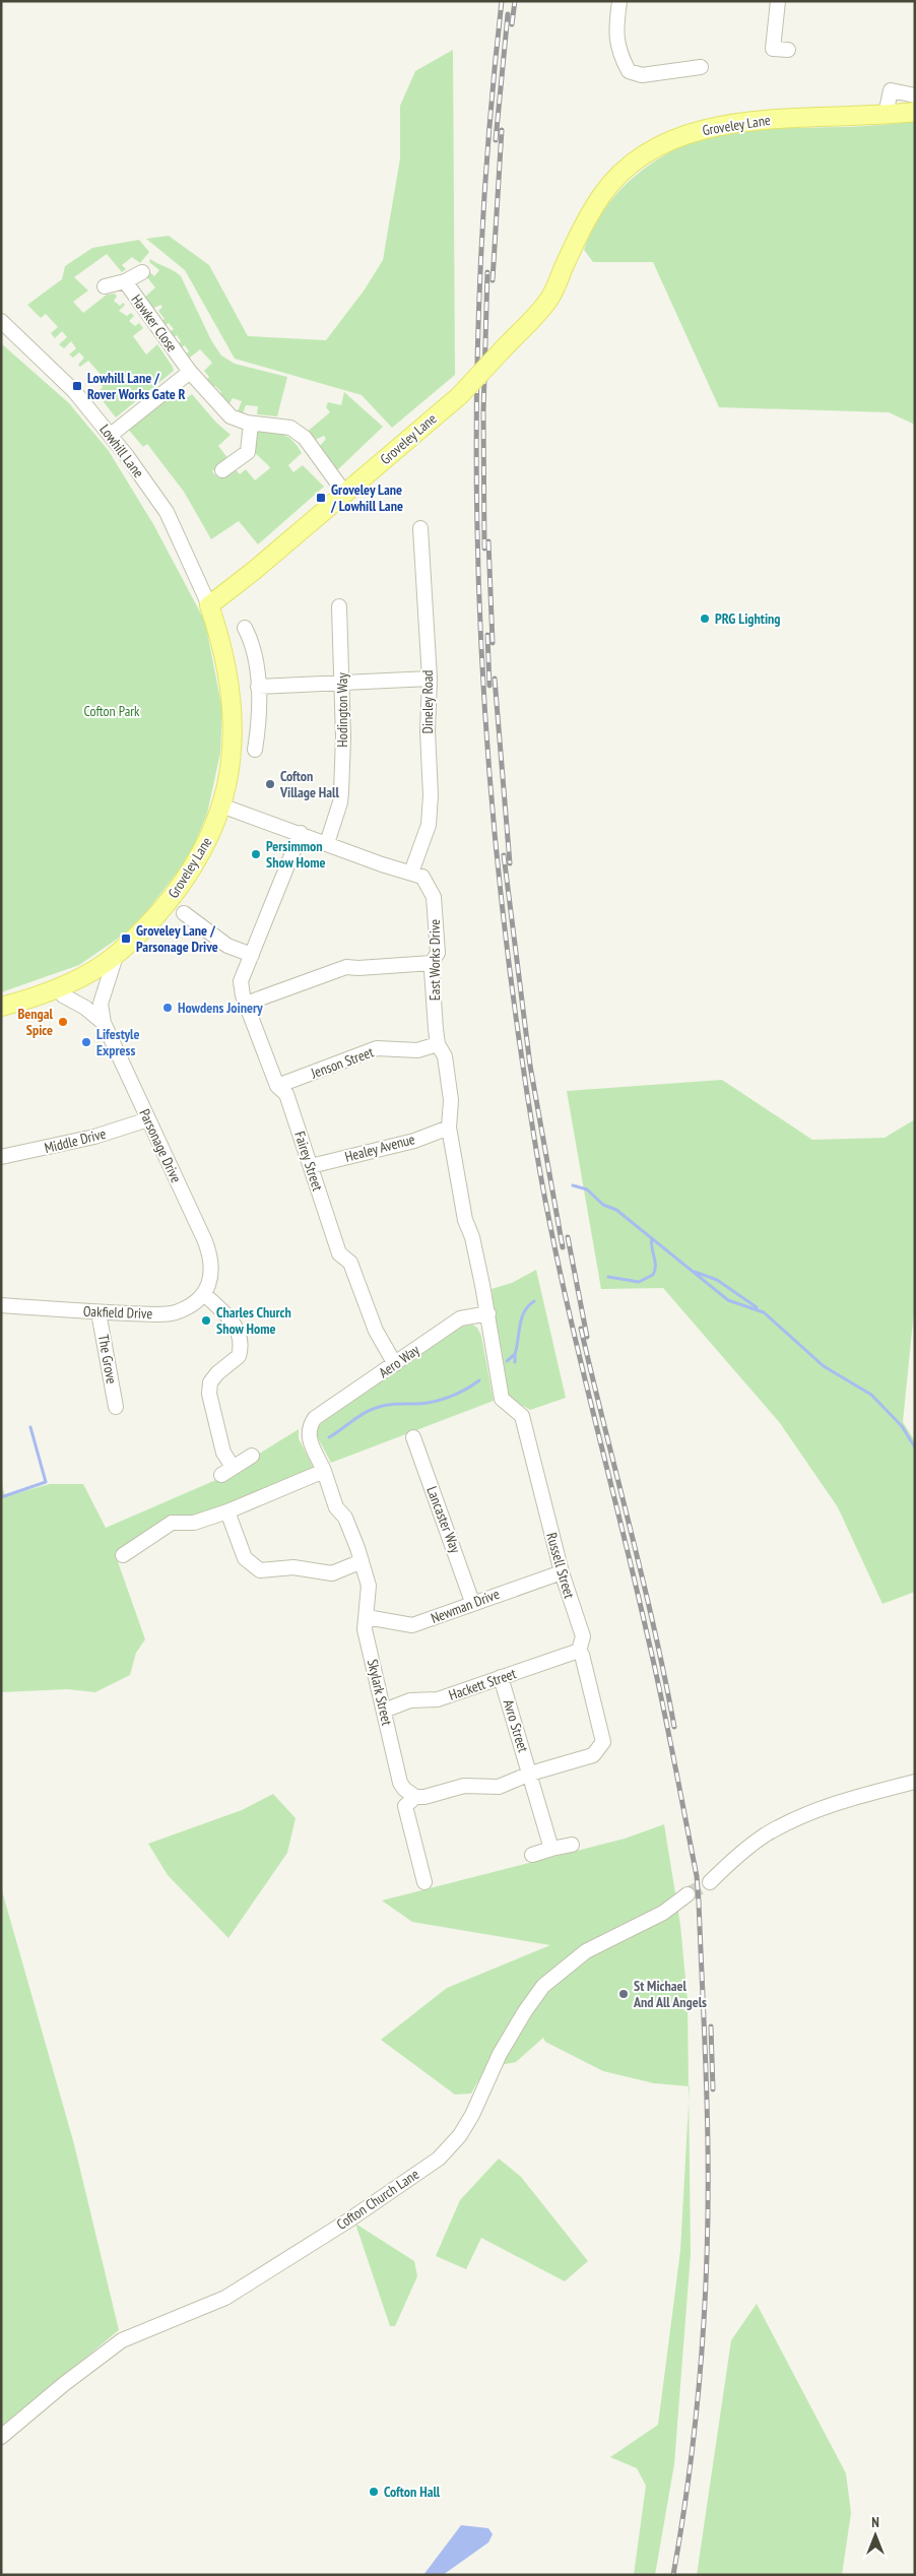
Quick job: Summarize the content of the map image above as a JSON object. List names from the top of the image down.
{
  "streets": {
    "main road": ["Groveley Lane"],
    "street": [
      "Hawker Close",
      "Lowhill Lane",
      "Dineley Road",
      "Hodington Way",
      "East Works Drive",
      "Jenson Street",
      "Middle Drive",
      "Parsonage Drive",
      "Healey Avenue",
      "Fairey Street",
      "Oakfield Drive",
      "The Grove",
      "Aero Way",
      "Lancaster Way",
      "Russell Street",
      "Newman Drive",
      "Hackett Street",
      "Skylark Street",
      "Avro Street",
      "Cofton Church Lane"
    ]
  },
  "crossings": [
    ["Groveley Lane", "Hawker Close"],
    ["Groveley Lane", "Lowhill Lane"],
    ["Groveley Lane", "East Works Drive"],
    ["Groveley Lane", "Parsonage Drive"],
    ["Dineley Road", "East Works Drive"],
    ["Hodington Way", "East Works Drive"],
    ["East Works Drive", "Jenson Street"],
    ["East Works Drive", "Healey Avenue"],
    ["East Works Drive", "Fairey Street"],
    ["East Works Drive", "Aero Way"],
    ["East Works Drive", "Russell Street"],
    ["Jenson Street", "Fairey Street"],
    ["Middle Drive", "Parsonage Drive"],
    ["Parsonage Drive", "Oakfield Drive"],
    ["Healey Avenue", "Fairey Street"],
    ["Fairey Street", "Aero Way"],
    ["Oakfield Drive", "The Grove"],
    ["Aero Way", "Russell Street"],
    ["Aero Way", "Skylark Street"],
    ["Lancaster Way", "Newman Drive"],
    ["Russell Street", "Newman Drive"],
    ["Russell Street", "Hackett Street"],
    ["Russell Street", "Avro Street"],
    ["Newman Drive", "Skylark Street"],
    ["Hackett Street", "Skylark Street"],
    ["Hackett Street", "Avro Street"]
  ],
  "parks": ["Cofton Park"],
  "places": {
    "transit": ["Lowhill Lane / Rover Works Gate R", "Groveley Lane / Lowhill Lane", "Groveley Lane / Parsonage Drive"],
    "other": [
      "PRG Lighting",
      "Cofton Village Hall",
      "Persimmon Show Home",
      "Howdens Joinery",
      "Bengal Spice",
      "Lifestyle Express",
      "Charles Church Show Home",
      "St Michael And All Angels",
      "Cofton Hall"
    ]
  },
  "north": "top"
}
